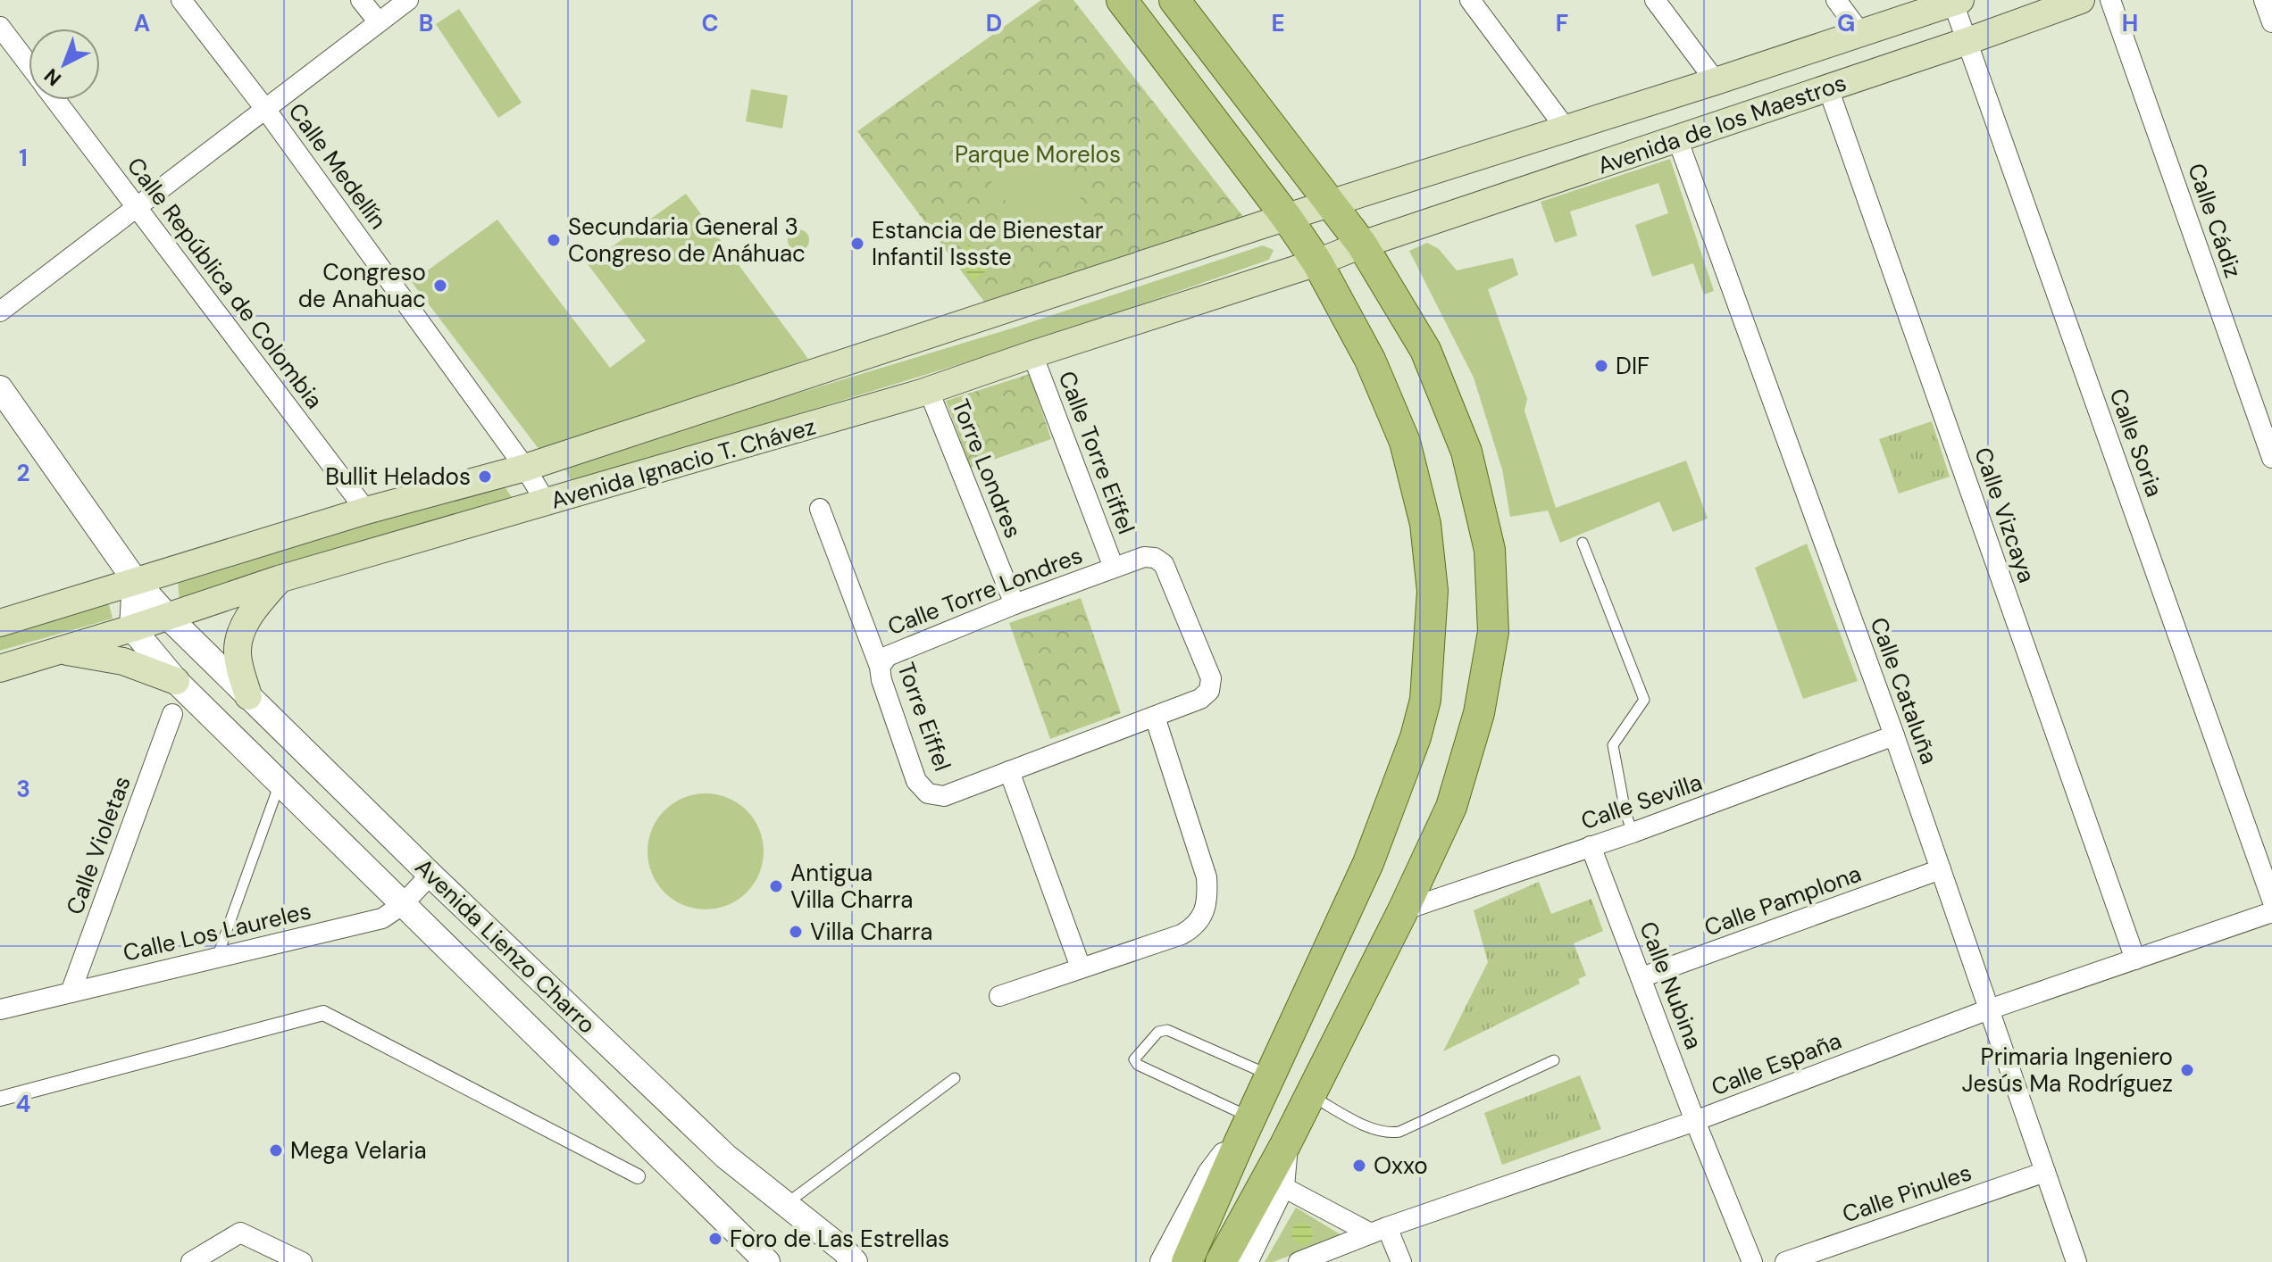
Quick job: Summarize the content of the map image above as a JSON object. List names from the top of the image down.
{
  "streets": {
    "main road": ["Avenida de los Maestros", "Avenida Ignacio T. Chávez"],
    "street": [
      "Calle Medellín",
      "Calle Cádiz",
      "Calle República de Colombia",
      "Calle Soria",
      "Calle Torre Eiffel",
      "Torre Londres",
      "Calle Vizcaya",
      "Calle Torre Londres",
      "Calle Cataluña",
      "Torre Eiffel",
      "Calle Sevilla",
      "Calle Violetas",
      "Calle Pamplona",
      "Calle Los Laureles",
      "Avenida Lienzo Charro",
      "Calle Nubina",
      "Calle España",
      "Calle Pinules"
    ]
  },
  "crossings": [
    ["Avenida de los Maestros", "Calle Soria"],
    ["Avenida de los Maestros", "Avenida Ignacio T. Chávez"],
    ["Avenida de los Maestros", "Calle Vizcaya"],
    ["Avenida de los Maestros", "Calle Cataluña"],
    ["Calle Medellín", "Avenida Ignacio T. Chávez"],
    ["Calle República de Colombia", "Avenida Ignacio T. Chávez"],
    ["Calle Torre Eiffel", "Avenida Ignacio T. Chávez"],
    ["Calle Torre Eiffel", "Calle Torre Londres"],
    ["Calle Torre Eiffel", "Torre Eiffel"],
    ["Avenida Ignacio T. Chávez", "Torre Londres"],
    ["Avenida Ignacio T. Chávez", "Avenida Lienzo Charro"],
    ["Torre Londres", "Calle Torre Londres"],
    ["Calle Vizcaya", "Calle España"],
    ["Calle Torre Londres", "Torre Eiffel"],
    ["Calle Cataluña", "Calle Sevilla"],
    ["Calle Cataluña", "Calle Pamplona"],
    ["Calle Cataluña", "Calle España"],
    ["Calle Cataluña", "Calle Pinules"],
    ["Calle Sevilla", "Calle Nubina"],
    ["Calle Violetas", "Calle Los Laureles"],
    ["Calle Pamplona", "Calle Nubina"],
    ["Calle Los Laureles", "Avenida Lienzo Charro"],
    ["Calle Nubina", "Calle España"]
  ],
  "parks": ["Parque Morelos"],
  "places": [
    "Secundaria General 3 Congreso de Anáhuac",
    "Estancia de Bienestar Infantil Issste",
    "Congreso de Anahuac",
    "DIF",
    "Bullit Helados",
    "Antigua Villa Charra",
    "Villa Charra",
    "Primaria Ingeniero Jesús Ma Rodríguez",
    "Mega Velaria",
    "Oxxo",
    "Foro de Las Estrellas"
  ],
  "north": "bottom left",
  "grid": {
    "columns": [
      "A",
      "B",
      "C",
      "D",
      "E",
      "F",
      "G",
      "H"
    ],
    "rows": [
      "1",
      "2",
      "3",
      "4"
    ]
  }
}
